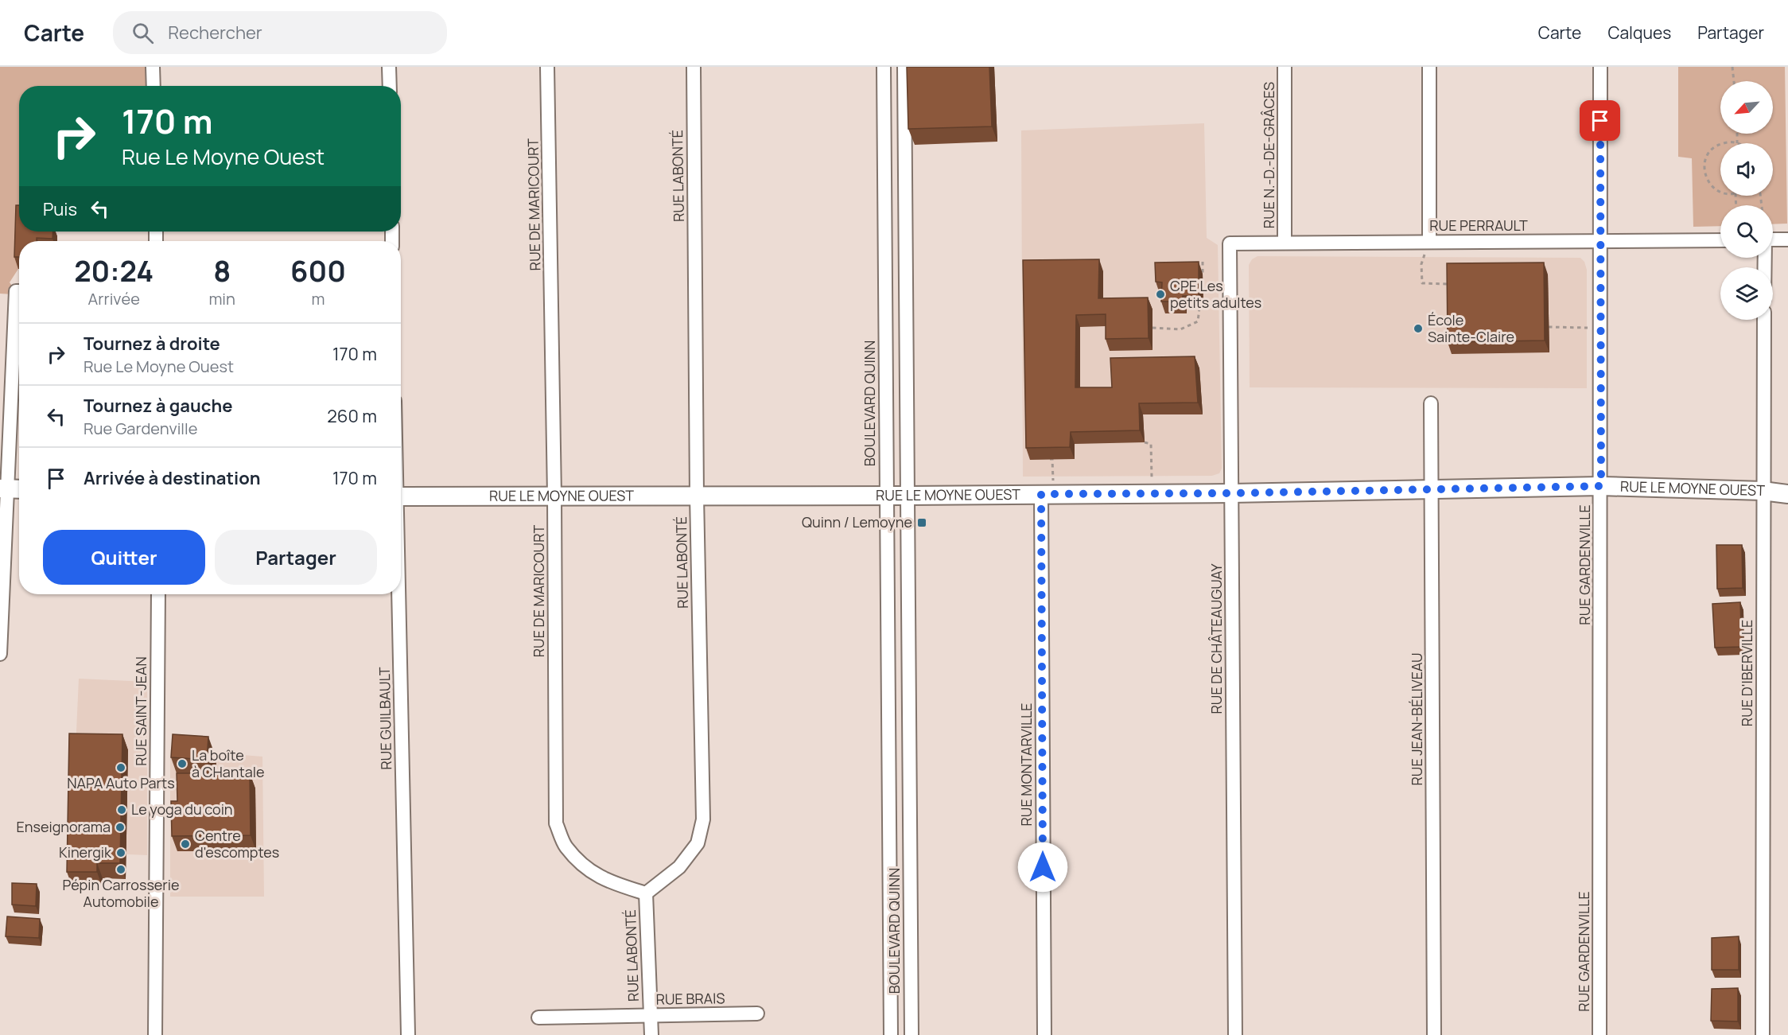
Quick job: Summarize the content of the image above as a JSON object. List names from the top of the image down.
{
  "streets": {
    "street": [
      "RUE N.-D.-DE-GRÂCES",
      "RUE LABONTÉ",
      "RUE DE MARICOURT",
      "RUE PERRAULT",
      "BOULEVARD QUINN",
      "RUE LE MOYNE OUEST",
      "RUE GARDENVILLE",
      "RUE DE CHÂTEAUGUAY",
      "RUE D'IBERVILLE",
      "RUE SAINT-JEAN",
      "RUE GUILBAULT",
      "RUE JEAN-BÉLIVEAU",
      "RUE MONTARVILLE",
      "RUE BRAIS"
    ]
  },
  "crossings": [
    ["RUE N.-D.-DE-GRÂCES", "RUE PERRAULT"],
    ["RUE LABONTÉ", "RUE DE MARICOURT"],
    ["RUE LABONTÉ", "RUE LE MOYNE OUEST"],
    ["RUE LABONTÉ", "RUE BRAIS"],
    ["RUE DE MARICOURT", "RUE LE MOYNE OUEST"],
    ["RUE PERRAULT", "RUE GARDENVILLE"],
    ["RUE PERRAULT", "RUE DE CHÂTEAUGUAY"],
    ["BOULEVARD QUINN", "RUE LE MOYNE OUEST"],
    ["RUE LE MOYNE OUEST", "RUE GARDENVILLE"],
    ["RUE LE MOYNE OUEST", "RUE DE CHÂTEAUGUAY"],
    ["RUE LE MOYNE OUEST", "RUE D'IBERVILLE"],
    ["RUE LE MOYNE OUEST", "RUE JEAN-BÉLIVEAU"],
    ["RUE LE MOYNE OUEST", "RUE MONTARVILLE"]
  ],
  "places": {
    "other": [
      "CPE Les petits adultes",
      "École Sainte-Claire",
      "La boîte à CHantale",
      "NAPA Auto Parts",
      "Le yoga du coin",
      "Enseignorama",
      "Centre d'escomptes",
      "Kinergik",
      "Pépin Carrosserie Automobile"
    ],
    "transit": ["Quinn / Lemoyne"]
  },
  "north": "bottom left",
  "page": {
    "header": "Carte",
    "search": "Rechercher",
    "nav": ["Carte", "Calques", "Partager"],
    "turn": ["170 m", "Rue Le Moyne Ouest"],
    "then": "Puis",
    "eta": [
      "20:24",
      "Arrivée",
      "8",
      "min",
      "600",
      "m"
    ],
    "list": [
      {
        "name": "Tournez à droite",
        "note": "Rue Le Moyne Ouest",
        "value": "170 m"
      },
      {
        "name": "Tournez à gauche",
        "note": "Rue Gardenville",
        "value": "260 m"
      },
      {
        "name": "Arrivée à destination",
        "value": "170 m"
      }
    ],
    "buttons": ["Quitter", "Partager"]
  }
}
